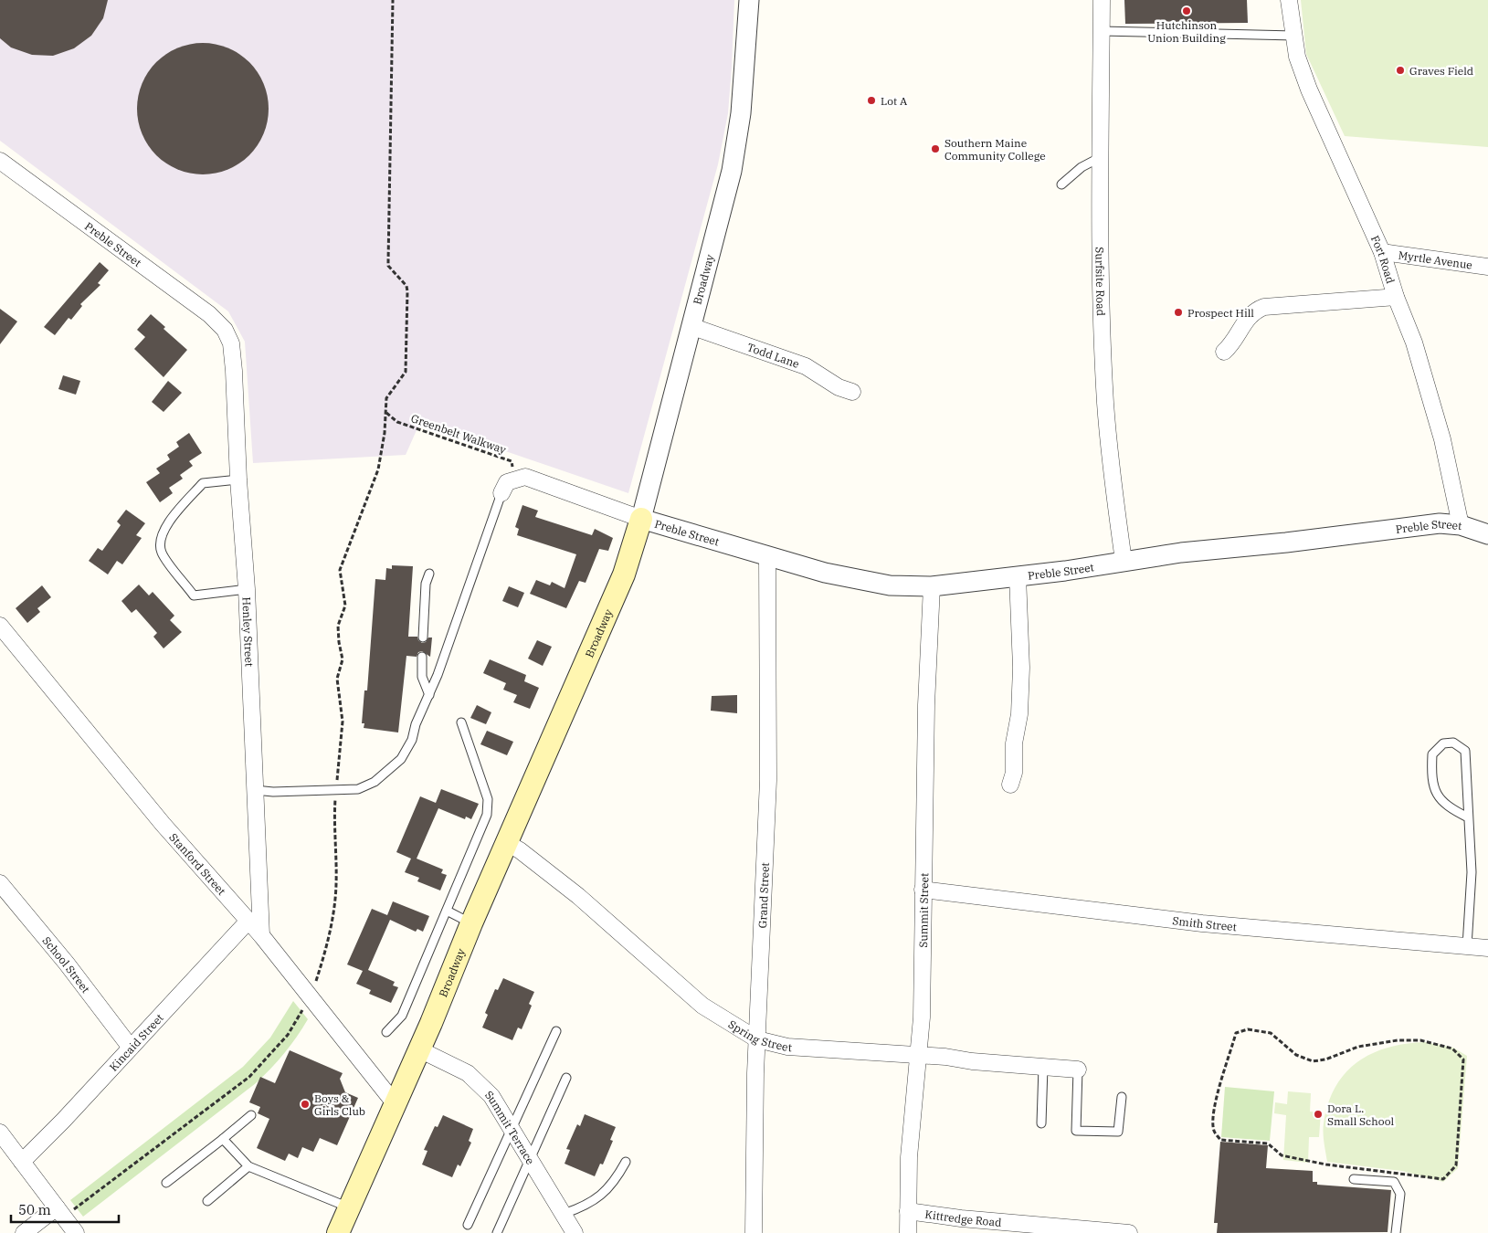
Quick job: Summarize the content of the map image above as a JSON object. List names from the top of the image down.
{
  "streets": {
    "main road": ["Broadway"],
    "street": [
      "Preble Street",
      "Fort Road",
      "Myrtle Avenue",
      "Surfsite Road",
      "Todd Lane",
      "Henley Street",
      "Stanford Street",
      "Grand Street",
      "Summit Street",
      "Smith Street",
      "School Street",
      "Spring Street",
      "Kincaid Street",
      "Summit Terrace",
      "Kittredge Road"
    ],
    "path": ["Greenbelt Walkway"]
  },
  "crossings": [
    ["Preble Street", "Fort Road"],
    ["Preble Street", "Broadway"],
    ["Preble Street", "Surfsite Road"],
    ["Preble Street", "Henley Street"],
    ["Preble Street", "Grand Street"],
    ["Preble Street", "Summit Street"],
    ["Fort Road", "Myrtle Avenue"],
    ["Broadway", "Todd Lane"],
    ["Broadway", "Stanford Street"],
    ["Broadway", "Spring Street"],
    ["Broadway", "Summit Terrace"],
    ["Henley Street", "Stanford Street"],
    ["Stanford Street", "Kincaid Street"],
    ["Grand Street", "Spring Street"],
    ["Summit Street", "Smith Street"],
    ["Summit Street", "Spring Street"],
    ["Summit Street", "Kittredge Road"],
    ["School Street", "Kincaid Street"]
  ],
  "places": [
    "Hutchinson Union Building",
    "Graves Field",
    "Lot A",
    "Southern Maine Community College",
    "Prospect Hill",
    "Boys & Girls Club",
    "Dora L. Small School"
  ],
  "scale_bar": "50 m"
}
